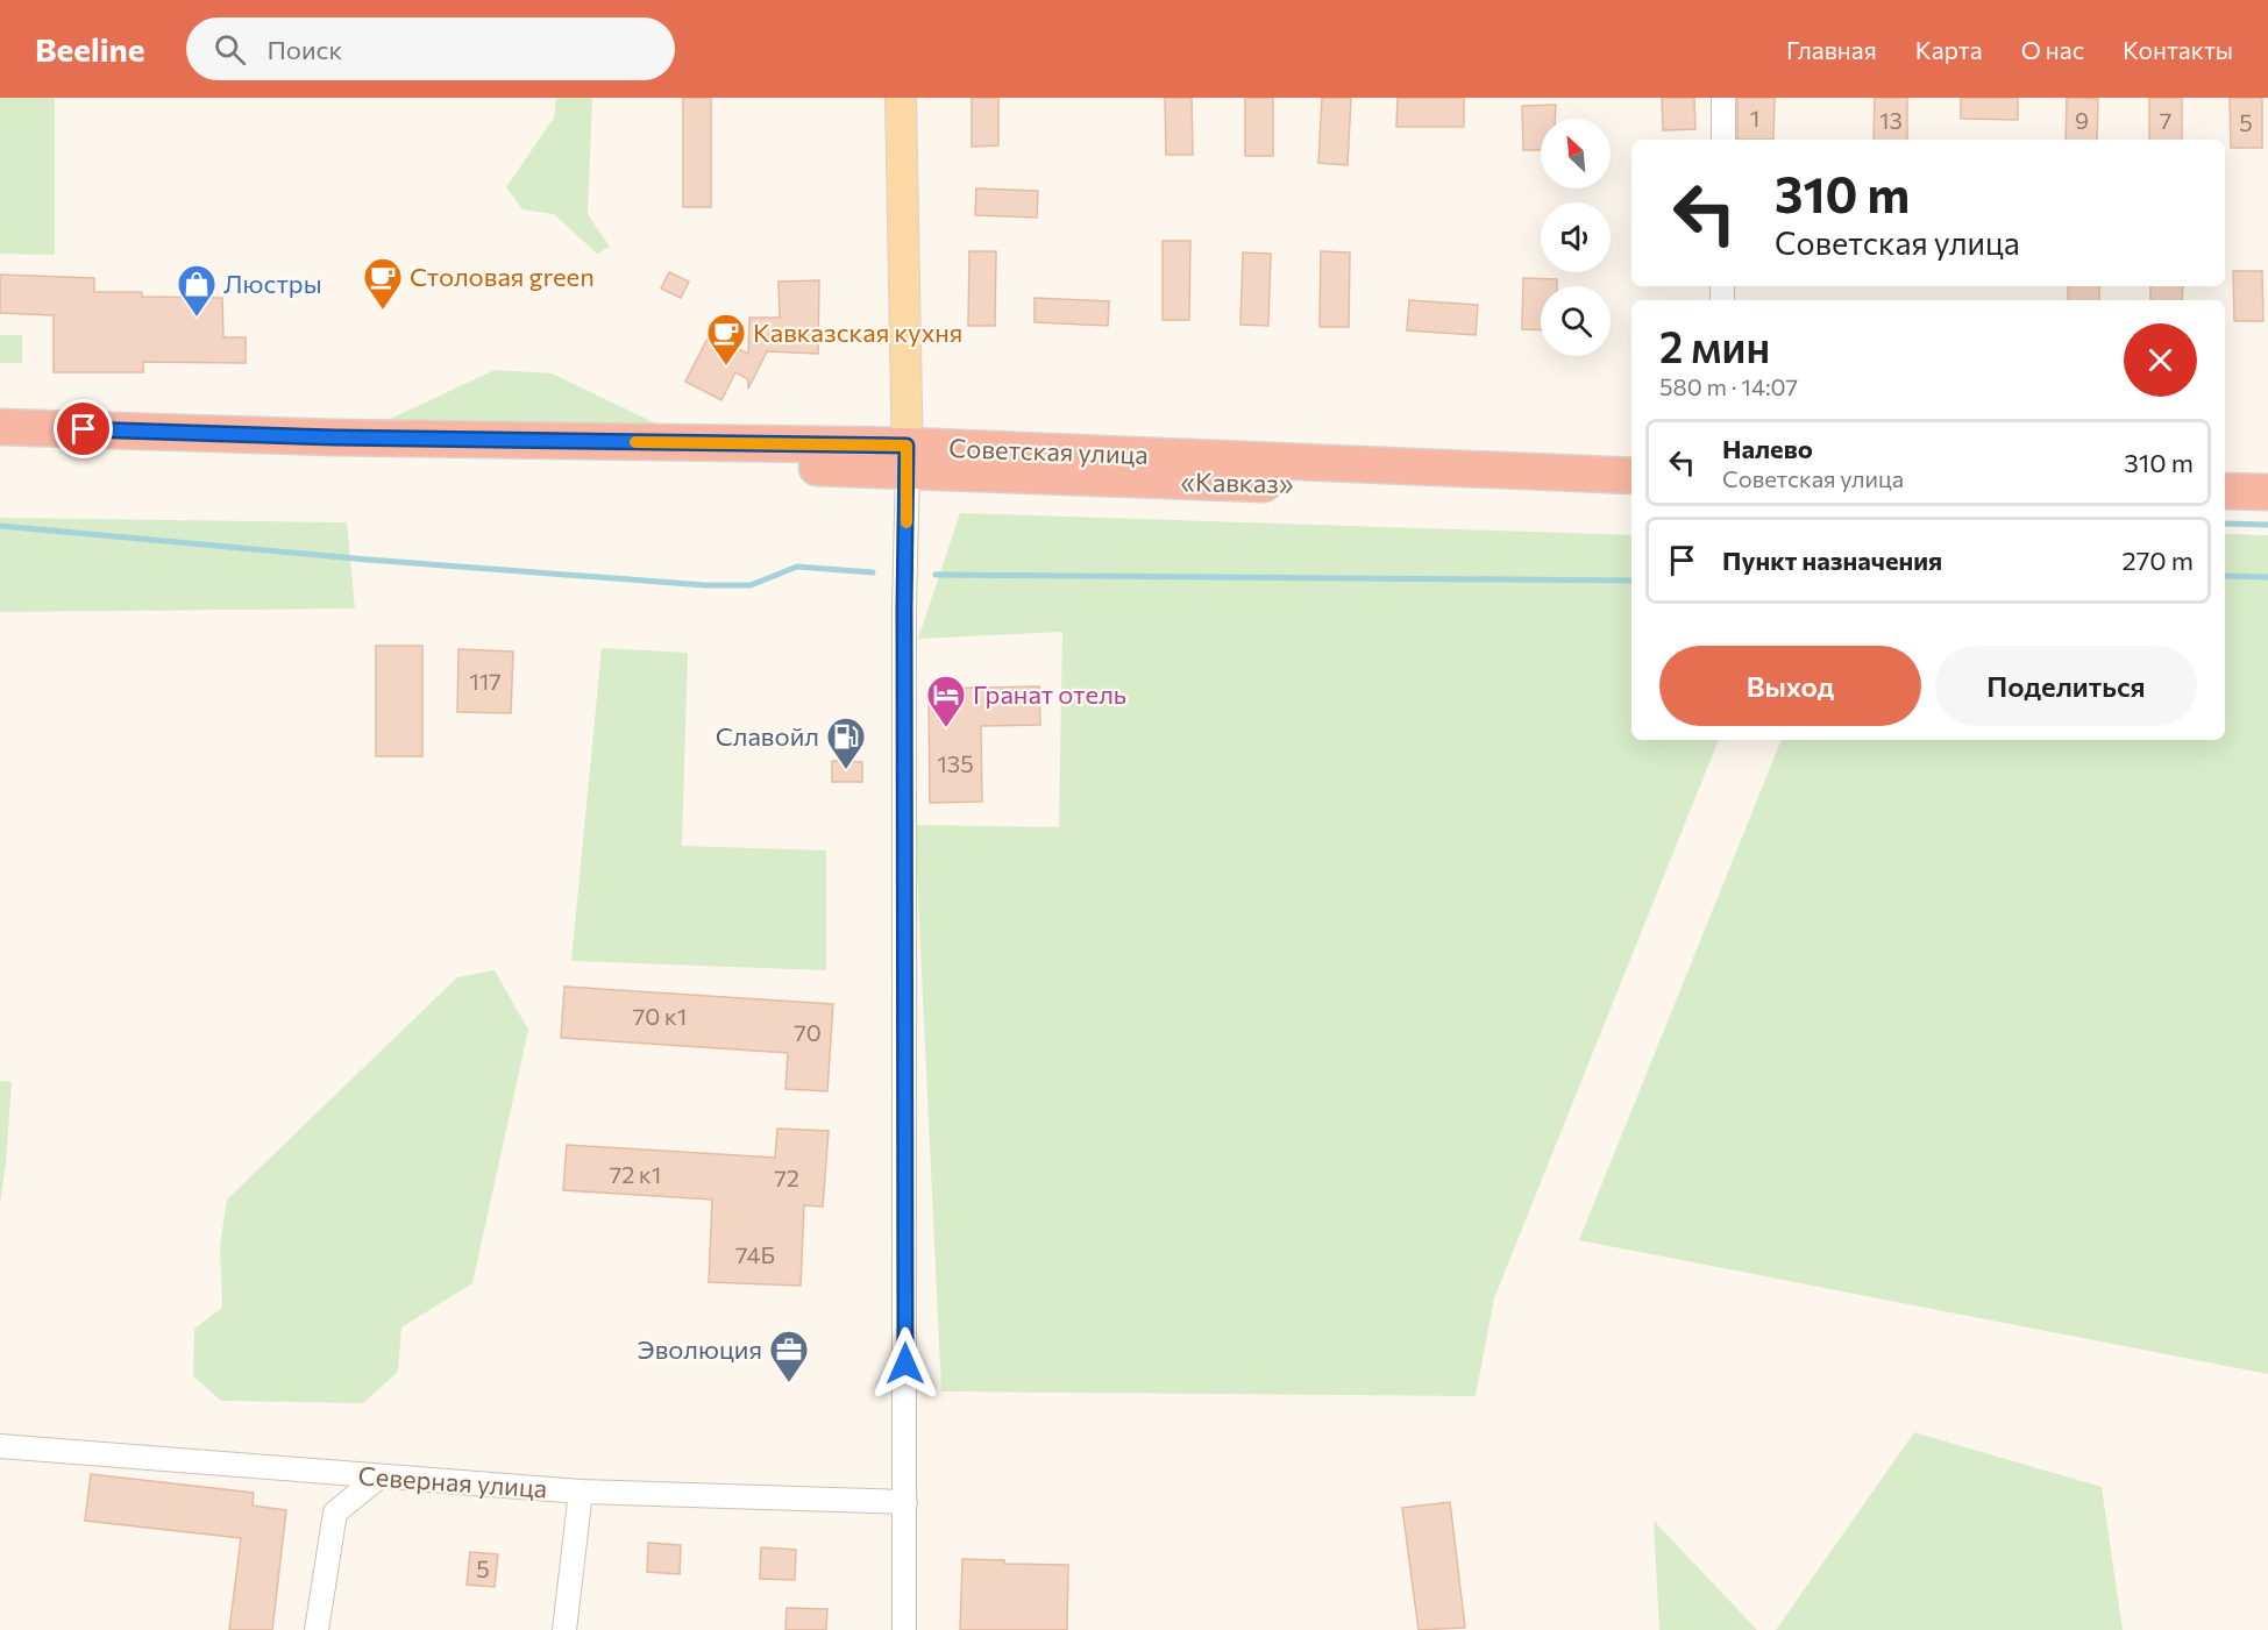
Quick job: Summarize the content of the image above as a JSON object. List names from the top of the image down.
{
  "streets": {
    "highway": ["Советская улица", "«Кавказ»"],
    "street": ["Северная улица"]
  },
  "crossings": [
    ["Советская улица", "«Кавказ»"]
  ],
  "places": {
    "cafe": ["Столовая green", "Кавказская кухня"],
    "shop": ["Люстры"],
    "hotel": ["Гранат отель"],
    "fuel station": ["Славойл"],
    "office": ["Эволюция"]
  },
  "house_numbers": [
    "1",
    "13",
    "9",
    "7",
    "5",
    "117",
    "135",
    "70 к1",
    "70",
    "72 к1",
    "72",
    "74Б",
    "5"
  ],
  "north": "top left",
  "page": {
    "header": "Beeline",
    "search": "Поиск",
    "nav": [
      "Главная",
      "Карта",
      "О нас",
      "Контакты"
    ],
    "turn": ["310 m", "Советская улица"],
    "heading": ["2 мин", "580 m · 14:07"],
    "list": [
      {
        "name": "Налево",
        "note": "Советская улица",
        "value": "310 m"
      },
      {
        "name": "Пункт назначения",
        "value": "270 m"
      }
    ],
    "buttons": ["Выход", "Поделиться"]
  }
}
